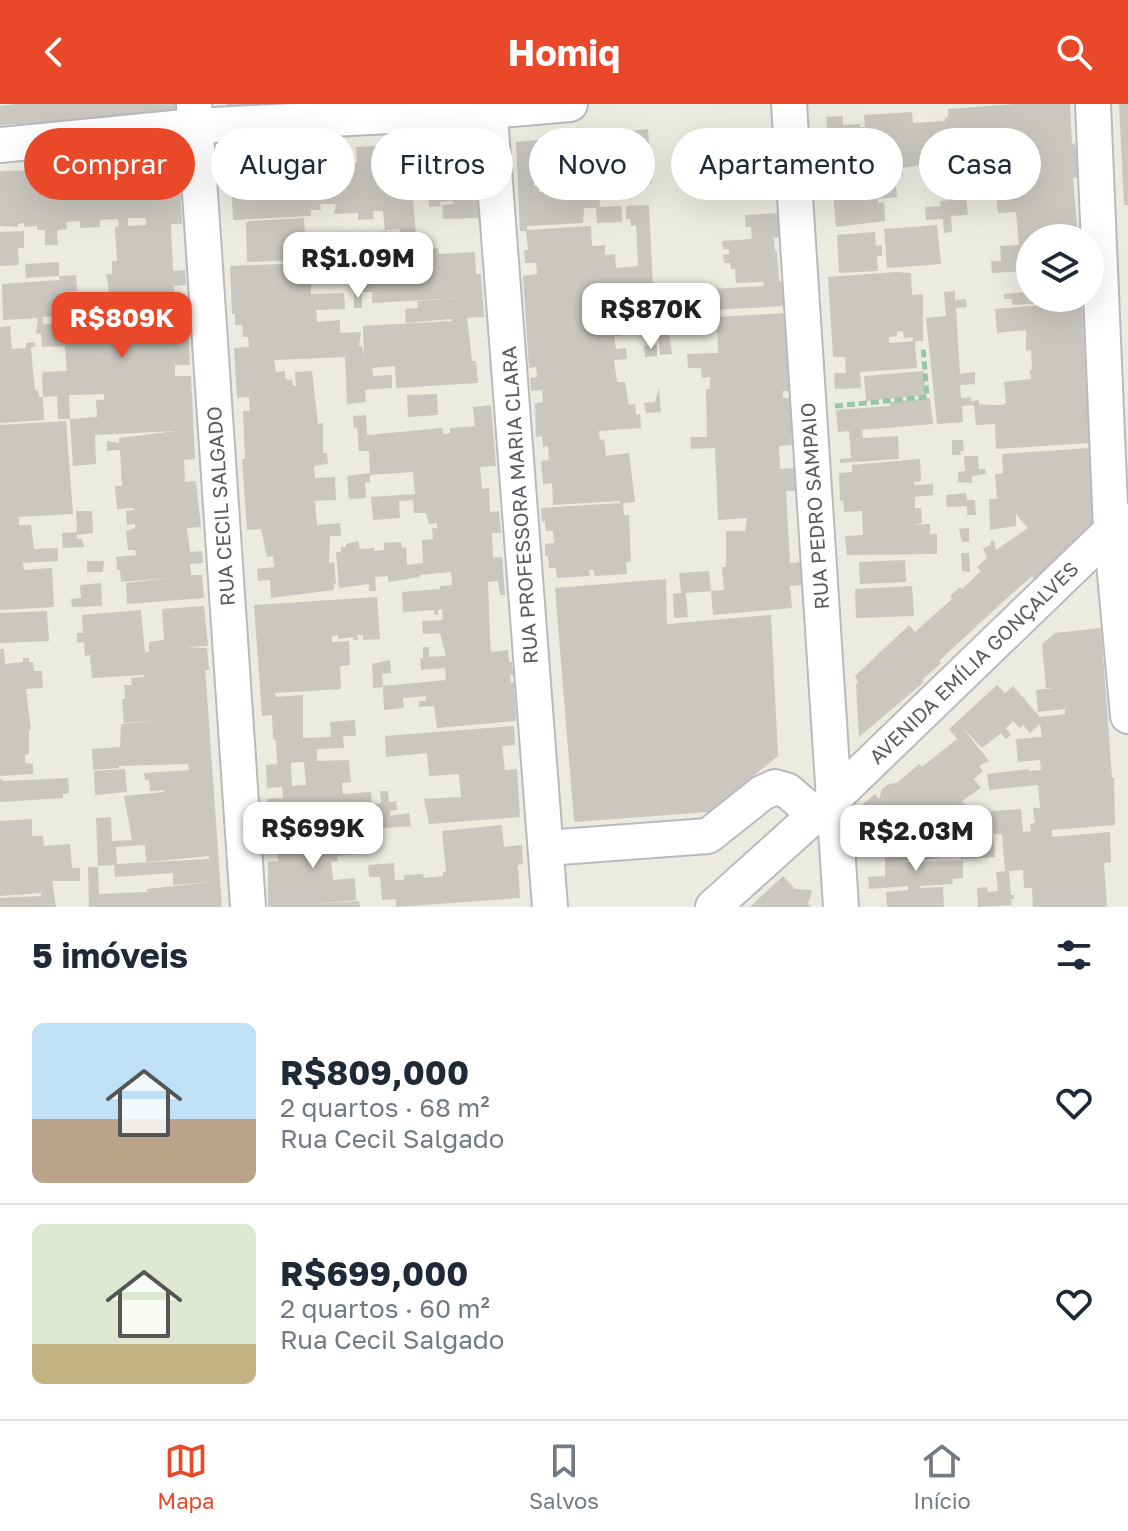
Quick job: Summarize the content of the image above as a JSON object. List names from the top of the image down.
{
  "streets": {
    "street": [
      "RUA PROFESSORA MARIA CLARA",
      "RUA CECIL SALGADO",
      "RUA PEDRO SAMPAIO",
      "AVENIDA EMÍLIA GONÇALVES"
    ]
  },
  "crossings": [
    ["RUA PEDRO SAMPAIO", "AVENIDA EMÍLIA GONÇALVES"]
  ],
  "page": {
    "header": "Homiq",
    "chip": [
      "Comprar",
      "Alugar",
      "Filtros",
      "Novo",
      "Apartamento",
      "Casa"
    ],
    "price": [
      "R$1.09M",
      "R$870K",
      "R$809K",
      "R$699K",
      "R$2.03M"
    ],
    "heading": "5 imóveis",
    "list": [
      {
        "name": "R$809,000",
        "note": "2 quartos · 68 m² · Rua Cecil Salgado"
      },
      {
        "name": "R$699,000",
        "note": "2 quartos · 60 m² · Rua Cecil Salgado"
      }
    ],
    "tabs": ["Mapa", "Salvos", "Início"]
  }
}
